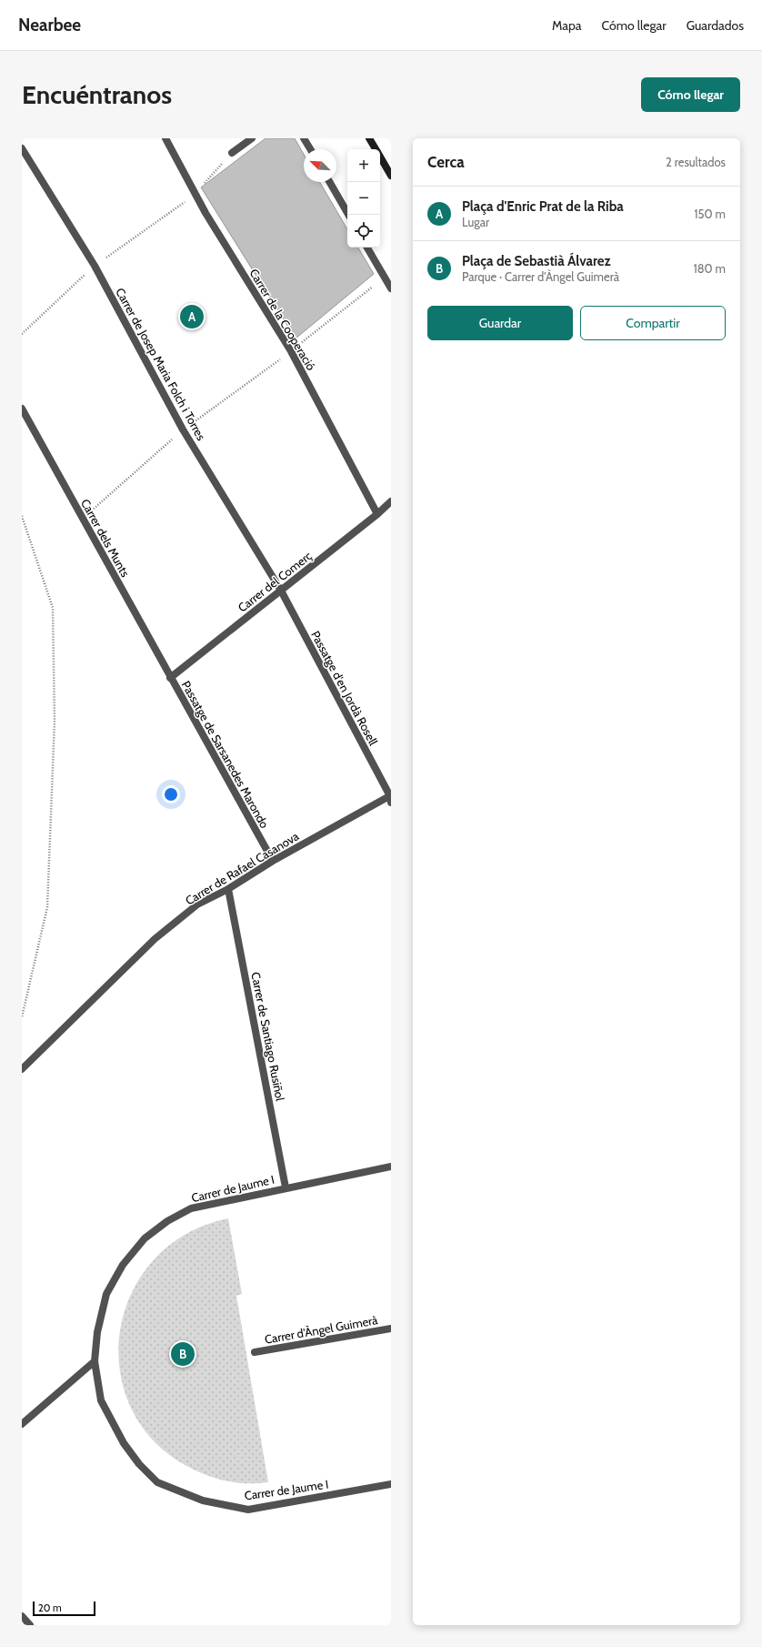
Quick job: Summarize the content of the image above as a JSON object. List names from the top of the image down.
{
  "streets": {
    "street": [
      "Carrer de la Cooperació",
      "Carrer de Josep Maria Folch i Torres",
      "Carrer dels Munts",
      "Carrer del Comerç",
      "Passatge d'en Jordà Rosell",
      "Passatge de Sarsanedes Marondo",
      "Carrer de Rafael Casanova",
      "Carrer de Santiago Rusiñol",
      "Carrer de Jaume I",
      "Carrer d'Àngel Guimerà"
    ]
  },
  "crossings": [
    ["Carrer de la Cooperació", "Carrer del Comerç"],
    ["Carrer de Josep Maria Folch i Torres", "Carrer del Comerç"],
    ["Carrer de Josep Maria Folch i Torres", "Passatge d'en Jordà Rosell"],
    ["Carrer dels Munts", "Carrer del Comerç"],
    ["Carrer dels Munts", "Passatge de Sarsanedes Marondo"],
    ["Carrer del Comerç", "Passatge d'en Jordà Rosell"],
    ["Carrer del Comerç", "Passatge de Sarsanedes Marondo"],
    ["Passatge d'en Jordà Rosell", "Carrer de Rafael Casanova"],
    ["Passatge de Sarsanedes Marondo", "Carrer de Rafael Casanova"],
    ["Carrer de Rafael Casanova", "Carrer de Santiago Rusiñol"],
    ["Carrer de Santiago Rusiñol", "Carrer de Jaume I"]
  ],
  "scale_bar": "20 m",
  "north": "top left",
  "page": {
    "header": "Nearbee",
    "nav": ["Mapa", "Cómo llegar", "Guardados"],
    "buttons": [
      "Cómo llegar",
      ["Guardar", "Compartir"]
    ],
    "title": "Encuéntranos",
    "heading": ["Cerca", "2 resultados"],
    "map_buttons": ["+", "−"],
    "list": [
      {
        "mark": "A",
        "name": "Plaça d'Enric Prat de la Riba",
        "note": "Lugar",
        "value": "150 m"
      },
      {
        "mark": "B",
        "name": "Plaça de Sebastià Álvarez",
        "note": "Parque · Carrer d'Àngel Guimerà",
        "value": "180 m"
      }
    ],
    "pins": ["A", "B"],
    "scale": "20 m"
  }
}
